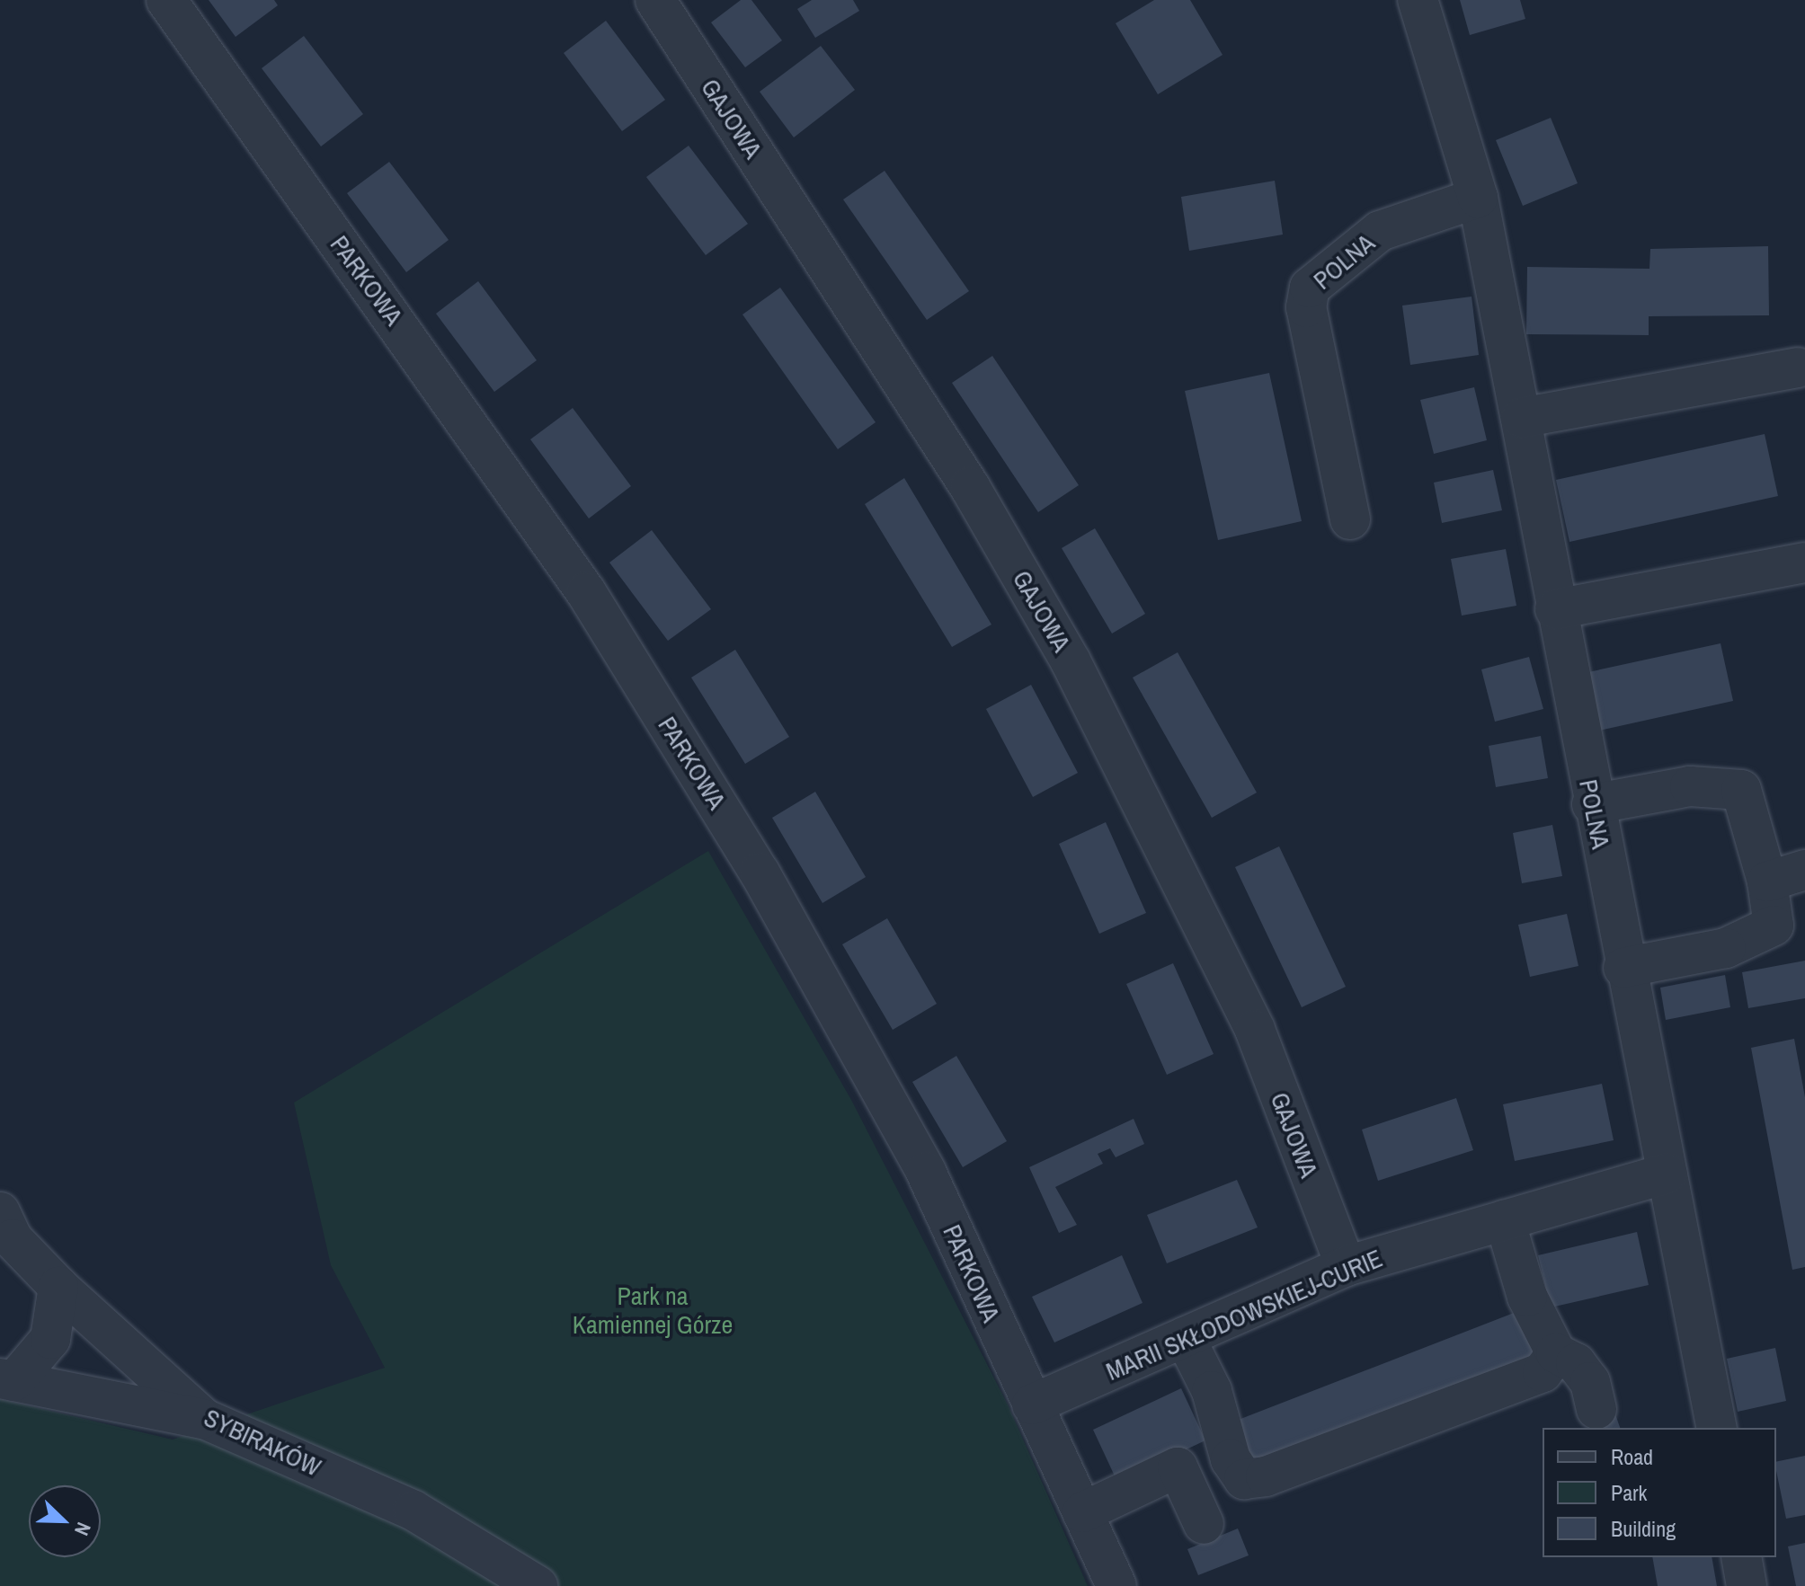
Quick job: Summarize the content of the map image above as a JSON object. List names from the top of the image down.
{
  "streets": {
    "street": [
      "GAJOWA",
      "POLNA",
      "PARKOWA",
      "MARII SKŁODOWSKIEJ-CURIE",
      "SYBIRAKÓW"
    ]
  },
  "crossings": [
    ["GAJOWA", "MARII SKŁODOWSKIEJ-CURIE"],
    ["POLNA", "MARII SKŁODOWSKIEJ-CURIE"],
    ["PARKOWA", "MARII SKŁODOWSKIEJ-CURIE"]
  ],
  "parks": ["Park na Kamiennej Górze"],
  "legend": ["Road", "Park", "Building"],
  "north": "bottom right"
}
